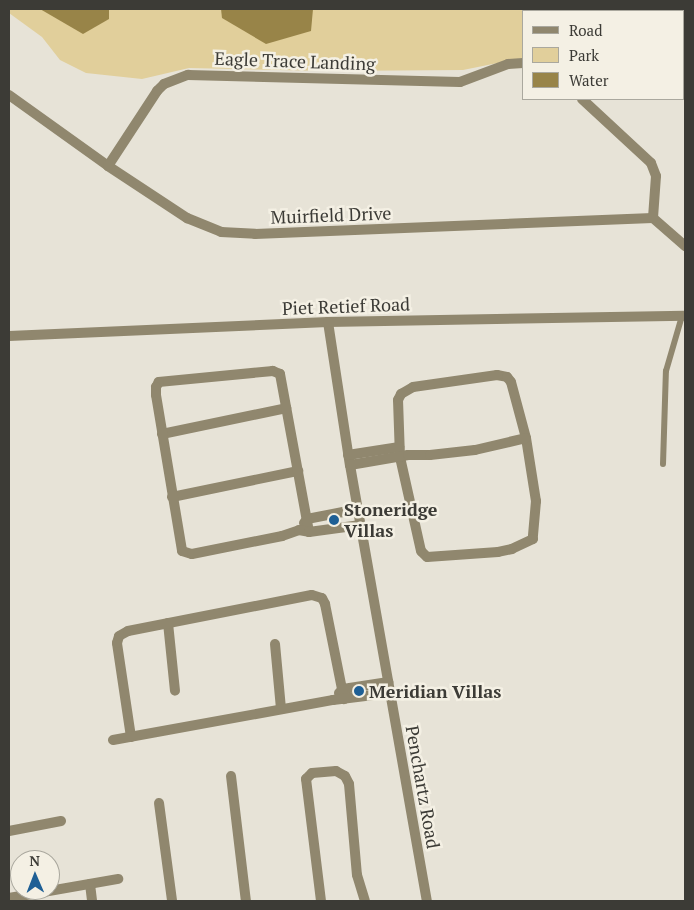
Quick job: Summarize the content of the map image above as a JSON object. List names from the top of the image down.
{
  "streets": {
    "street": [
      "Eagle Trace Landing",
      "Muirfield Drive",
      "Piet Retief Road",
      "Penchartz Road"
    ]
  },
  "crossings": [
    ["Eagle Trace Landing", "Muirfield Drive"],
    ["Piet Retief Road", "Penchartz Road"]
  ],
  "places": ["Stoneridge Villas", "Meridian Villas"],
  "legend": ["Road", "Park", "Water"],
  "north": "top"
}
